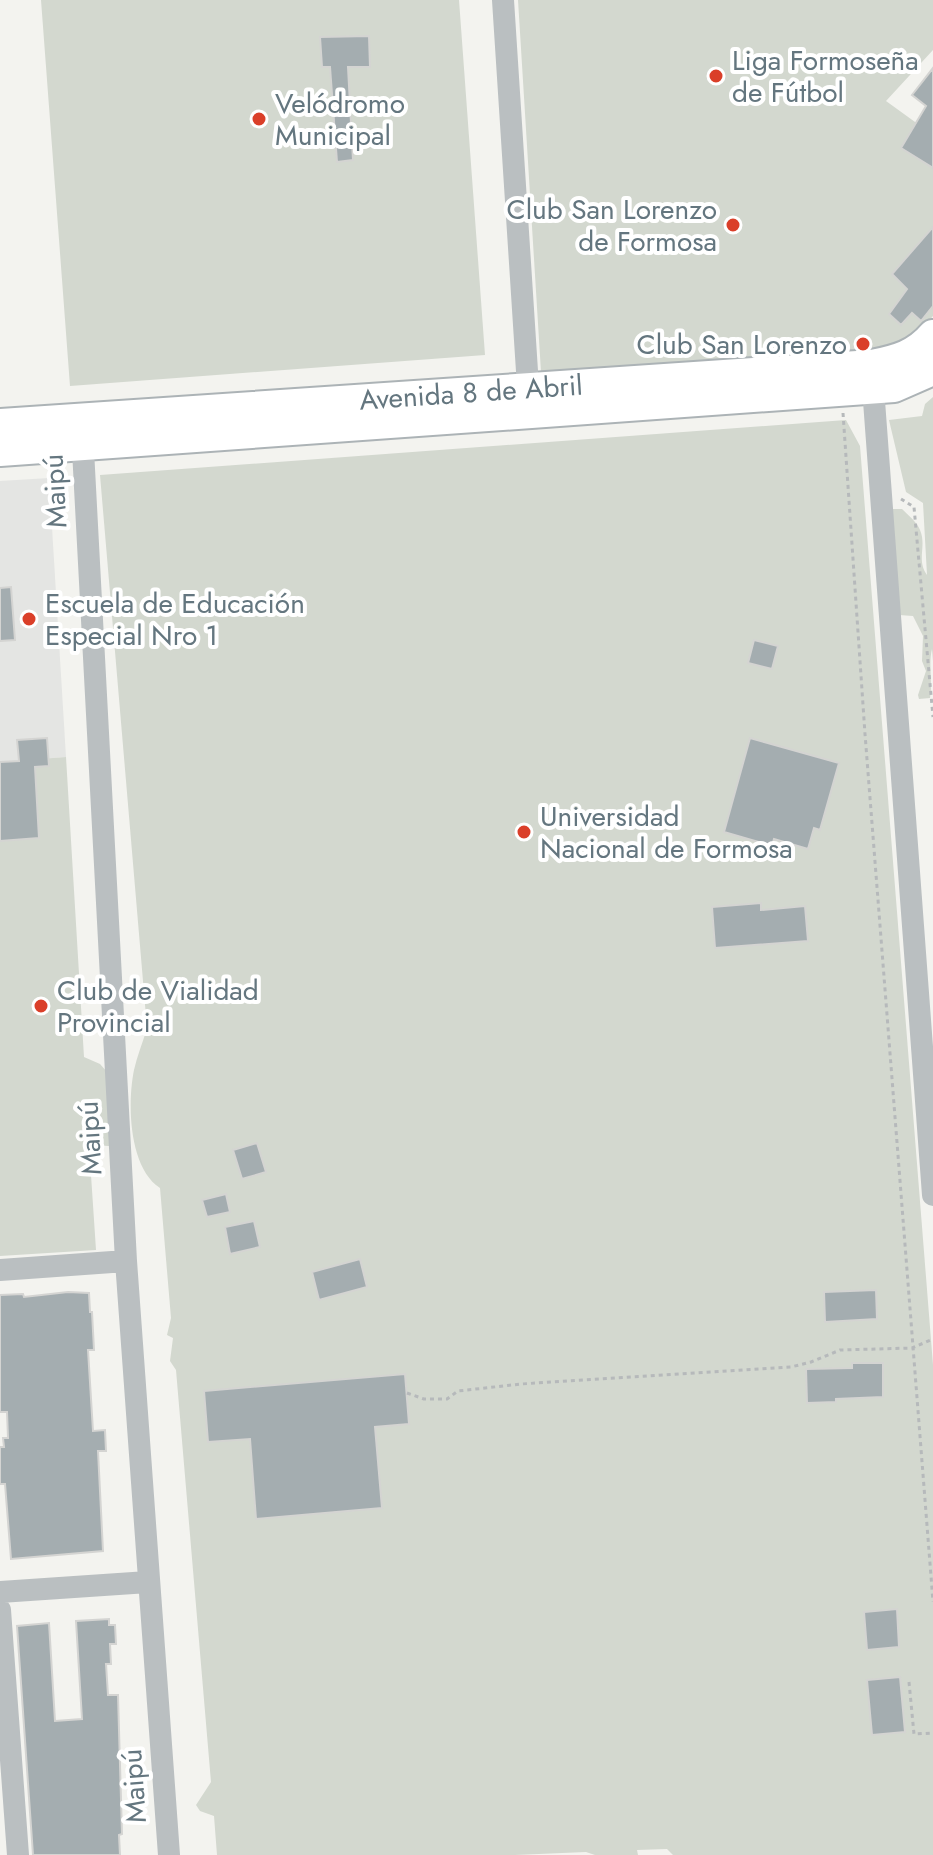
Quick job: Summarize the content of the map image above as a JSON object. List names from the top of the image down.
{
  "streets": {
    "main road": ["Avenida 8 de Abril"],
    "street": ["Maipú"]
  },
  "crossings": [
    ["Avenida 8 de Abril", "Maipú"]
  ],
  "places": [
    "Liga Formoseña de Fútbol",
    "Velódromo Municipal",
    "Club San Lorenzo de Formosa",
    "Club San Lorenzo",
    "Escuela de Educación Especial Nro 1",
    "Universidad Nacional de Formosa",
    "Club de Vialidad Provincial"
  ]
}
